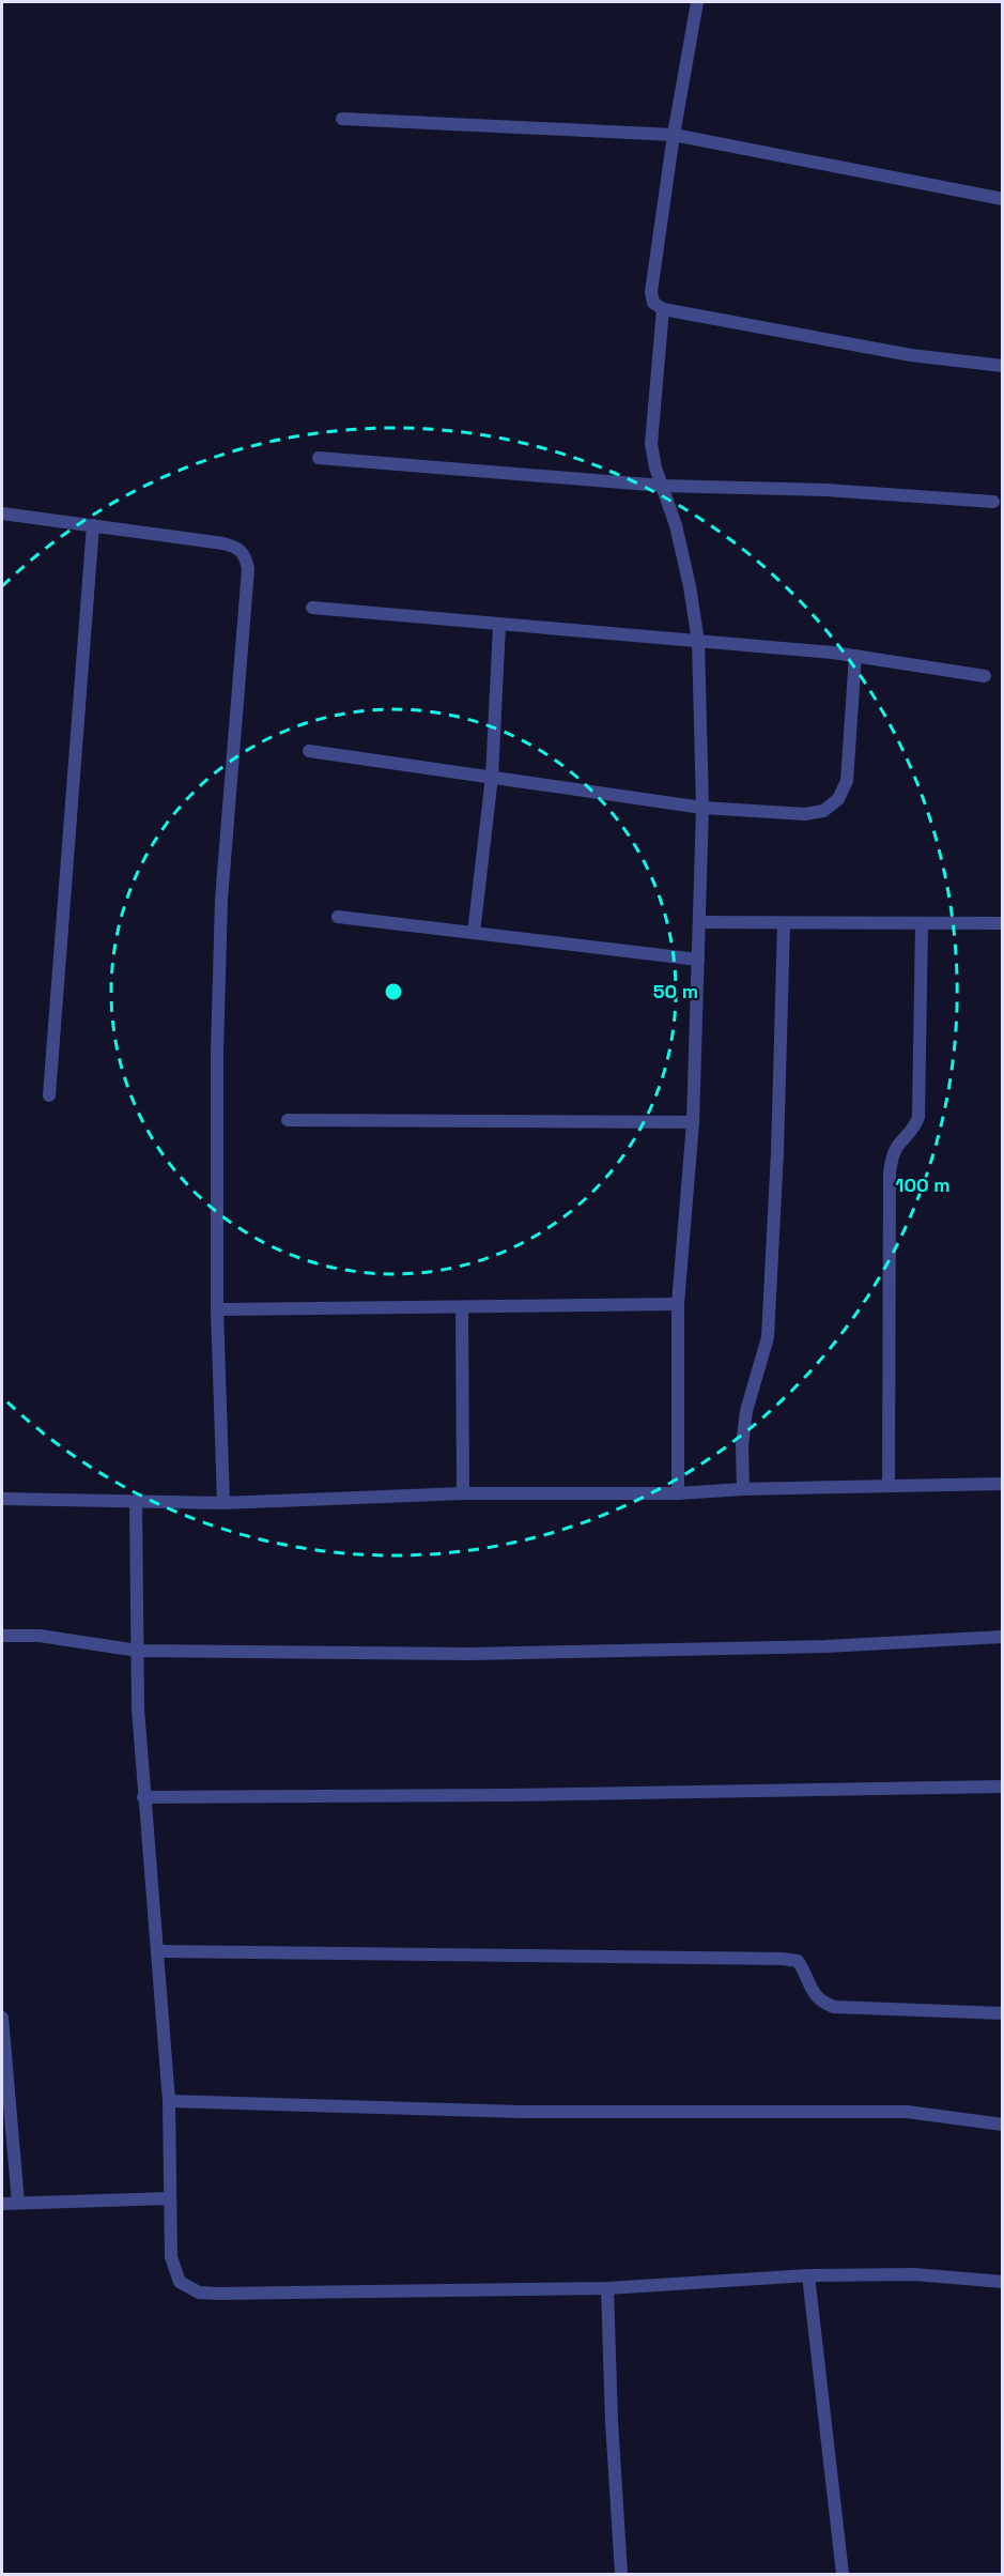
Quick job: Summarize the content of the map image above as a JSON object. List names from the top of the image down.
{
  "rings": ["50 m", "100 m"]
}
